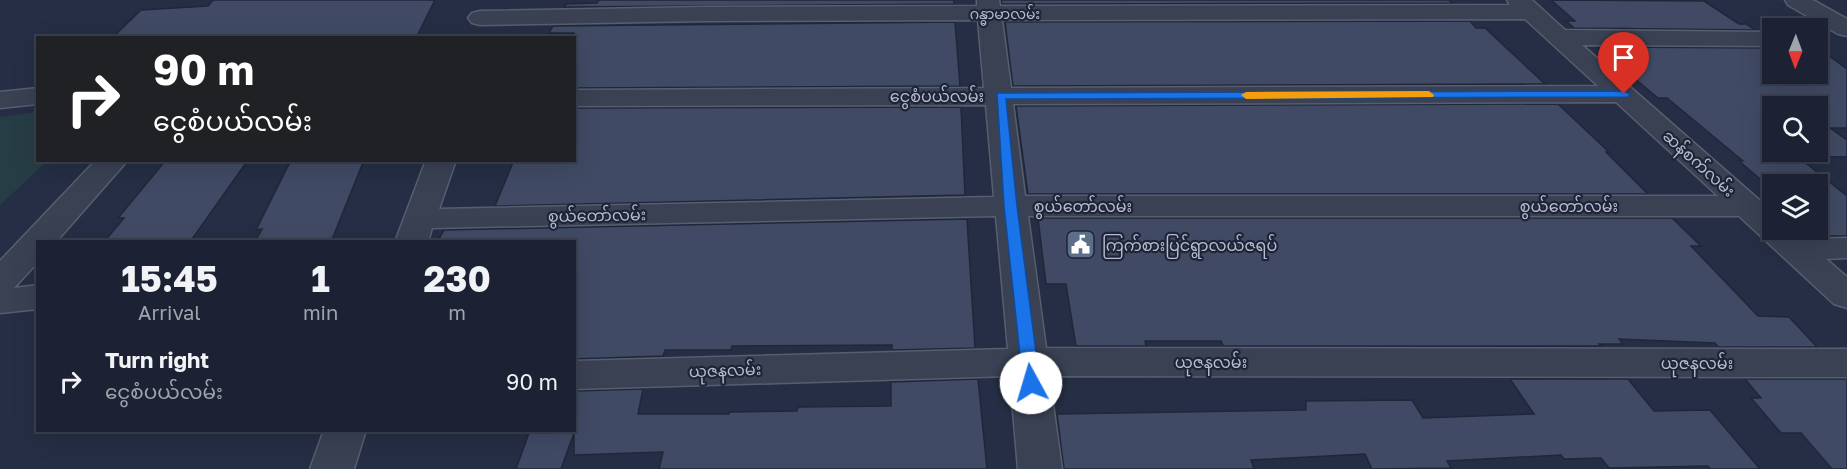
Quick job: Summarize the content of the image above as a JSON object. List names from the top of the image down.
{
  "streets": {
    "street": [
      "ဂန္ဓာမာလမ်း",
      "ငွေစံပယ်လမ်း",
      "ဆန်စက်လမ်း",
      "စွယ်တော်လမ်း",
      "ယုဇနလမ်း"
    ]
  },
  "crossings": [
    ["ဂန္ဓာမာလမ်း", "ဆန်စက်လမ်း"],
    ["ငွေစံပယ်လမ်း", "ဆန်စက်လမ်း"],
    ["ဆန်စက်လမ်း", "စွယ်တော်လမ်း"]
  ],
  "places": {
    "public building": ["ကြက်စားပြင်ရွာလယ်ဇရပ်"]
  },
  "north": "bottom",
  "page": {
    "turn": ["90 m", "ငွေစံပယ်လမ်း"],
    "eta": [
      "15:45",
      "Arrival",
      "1",
      "min",
      "230",
      "m"
    ],
    "list": [
      {
        "name": "Turn right",
        "note": "ငွေစံပယ်လမ်း",
        "value": "90 m"
      }
    ]
  }
}
